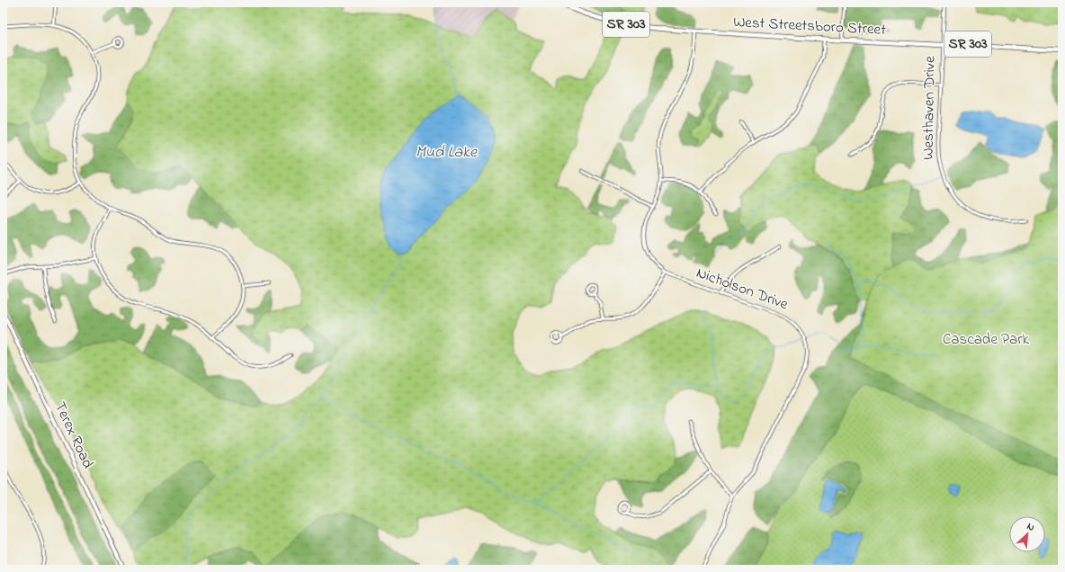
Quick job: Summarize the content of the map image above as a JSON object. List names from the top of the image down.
{
  "streets": {
    "main road": ["SR 303", "West Streetsboro Street", "Terex Road"],
    "street": ["Westhaven Drive", "Nicholson Drive"]
  },
  "crossings": [
    ["West Streetsboro Street", "Westhaven Drive"],
    ["West Streetsboro Street", "Nicholson Drive"]
  ],
  "water": ["Mud Lake"],
  "parks": ["Cascade Park"],
  "north": "top right"
}
